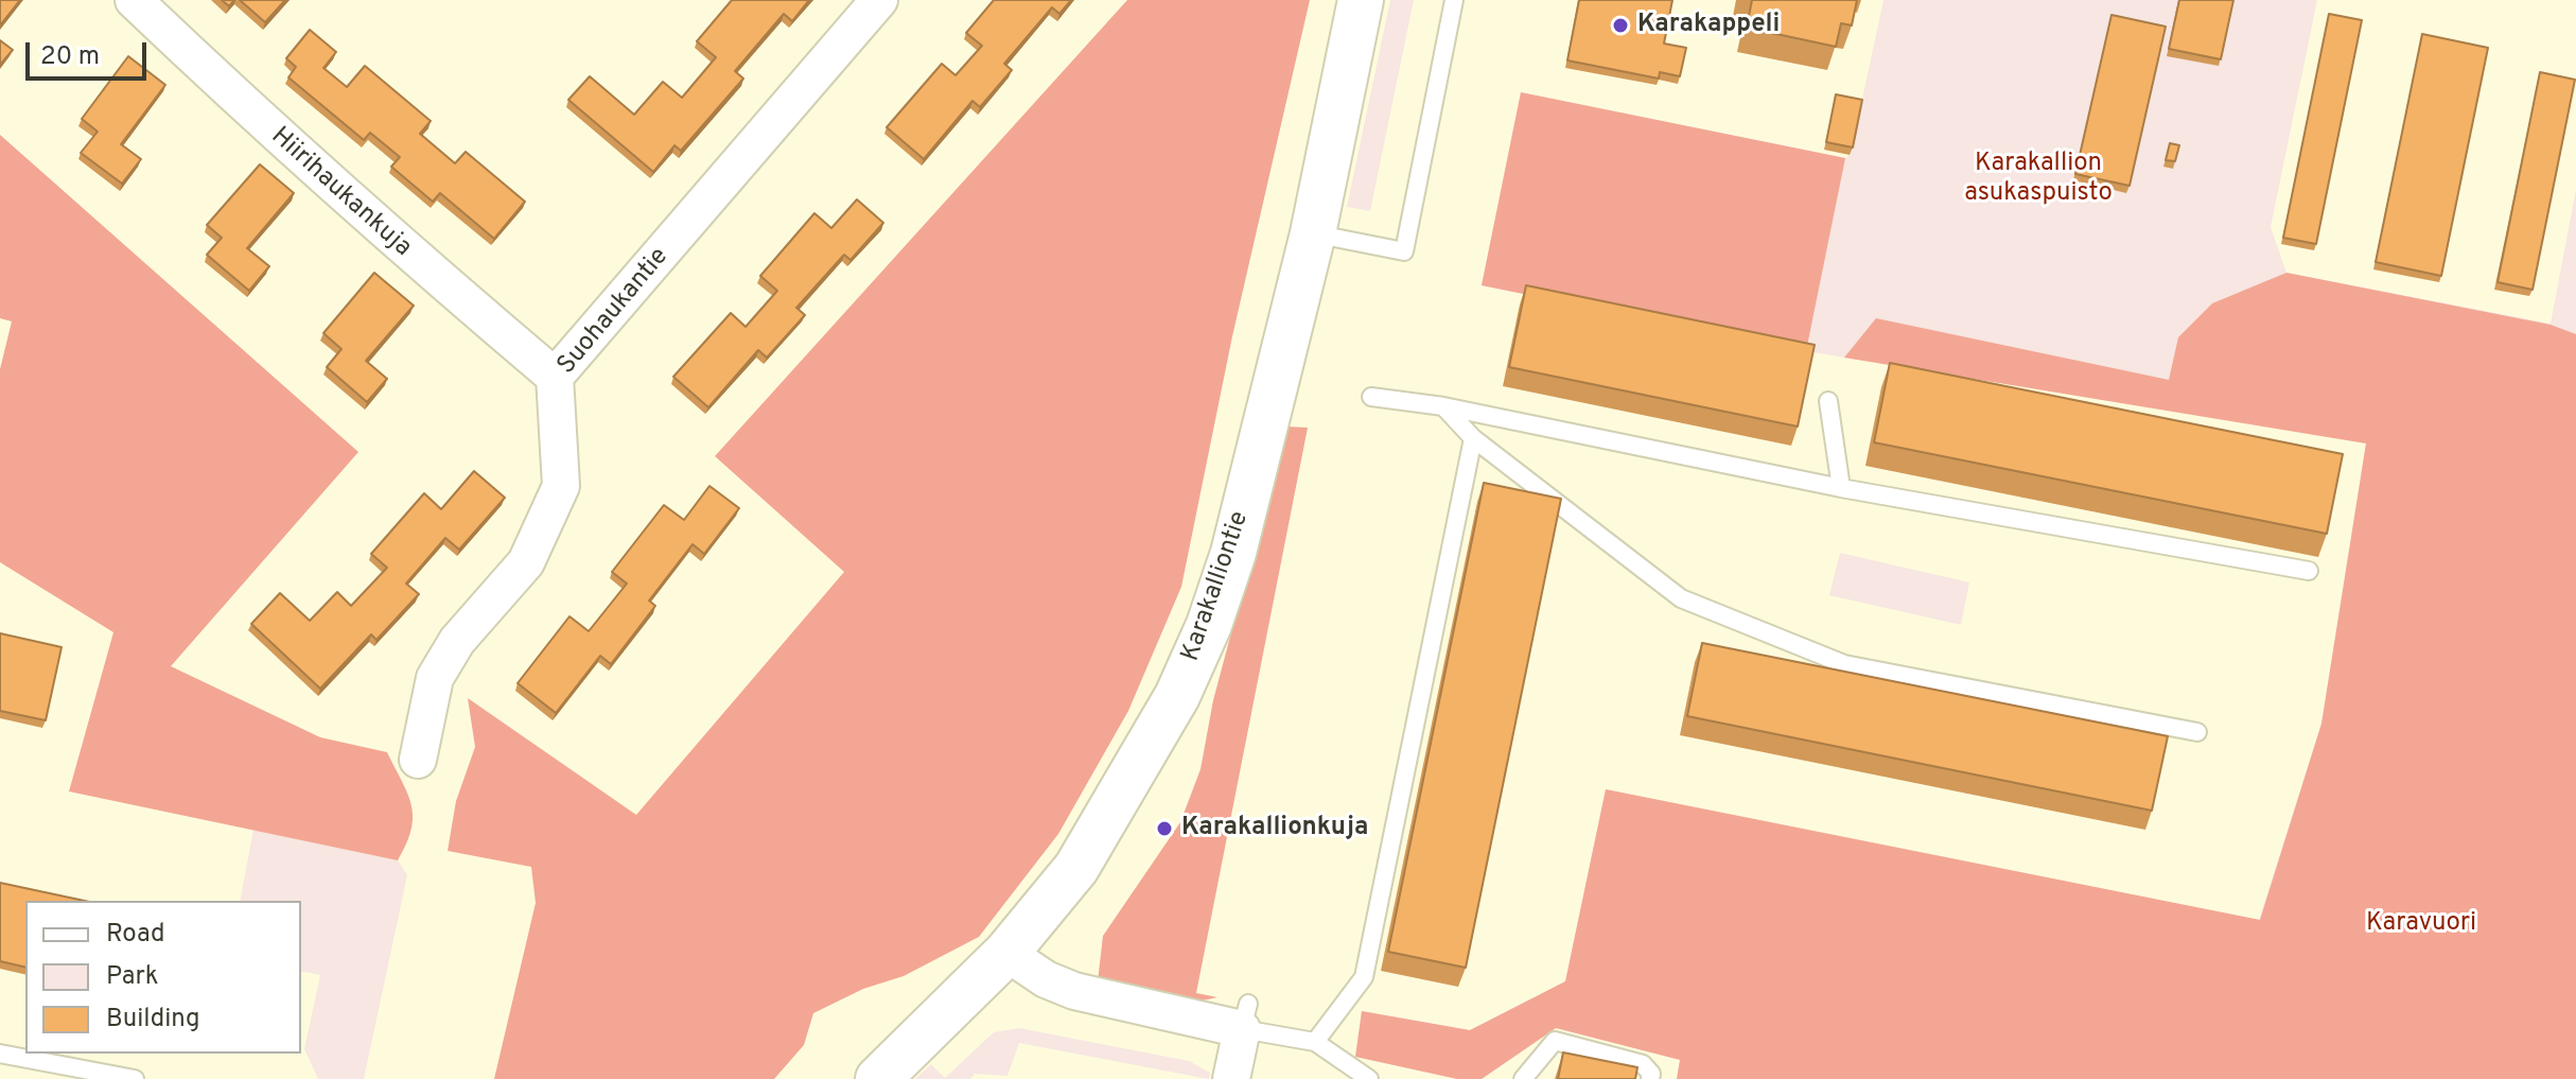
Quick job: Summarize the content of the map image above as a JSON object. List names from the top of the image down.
{
  "streets": {
    "street": ["Hiirihaukankuja", "Suohaukantie", "Karakalliontie"]
  },
  "crossings": [
    ["Hiirihaukankuja", "Suohaukantie"]
  ],
  "parks": ["Karakallion asukaspuisto", "Karavuori"],
  "places": ["Karakappeli", "Karakallionkuja"],
  "legend": ["Road", "Park", "Building"],
  "scale_bar": "20 m"
}
